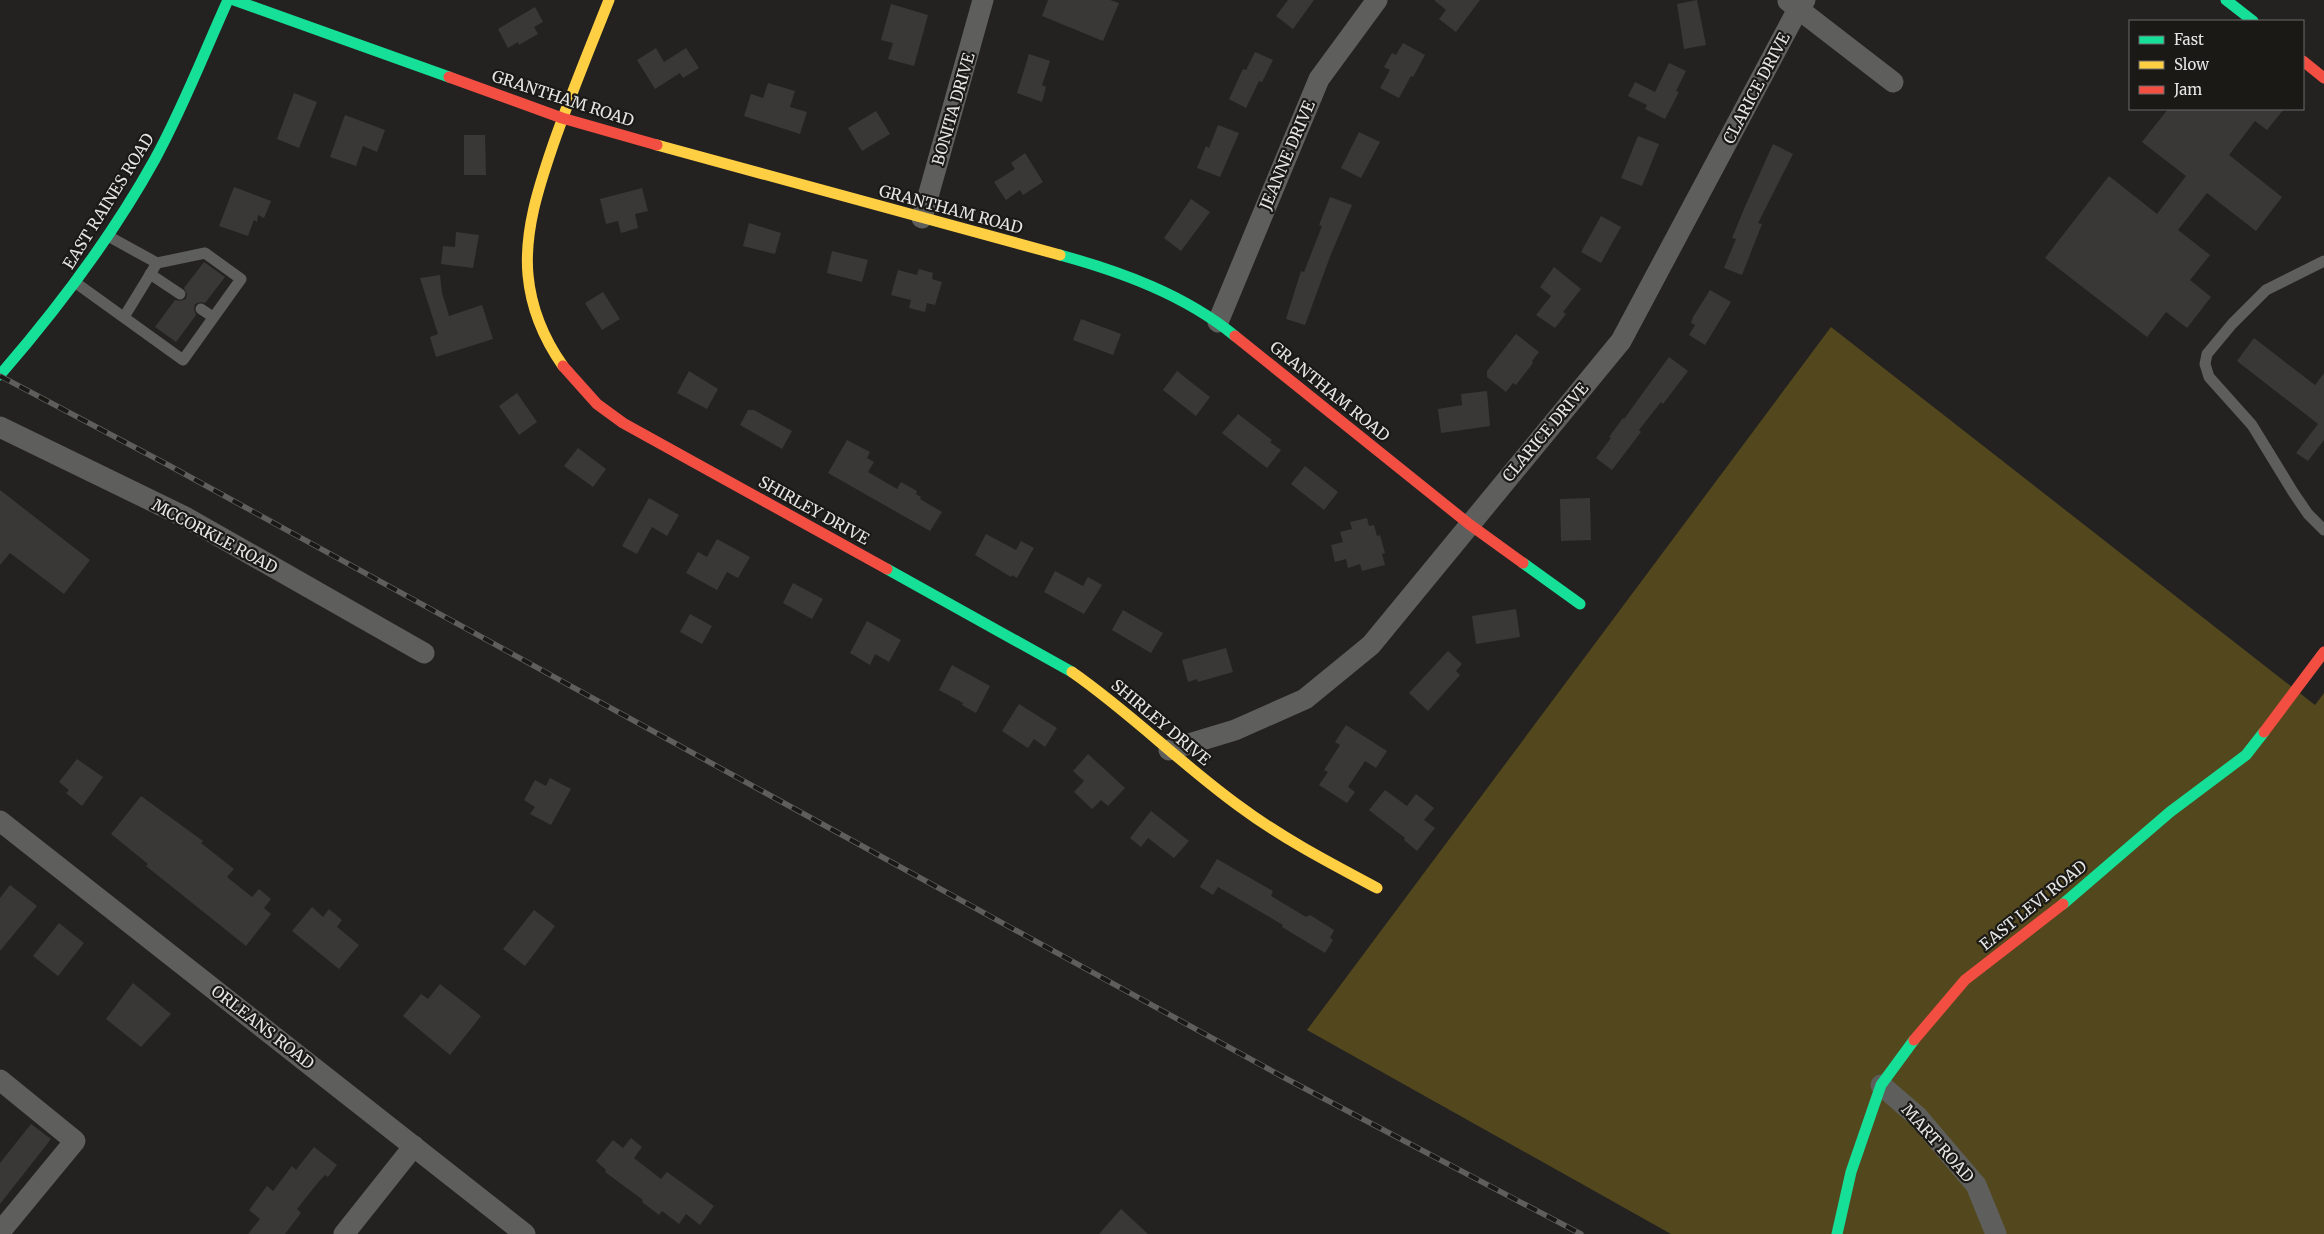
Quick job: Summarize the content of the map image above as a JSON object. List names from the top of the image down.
{
  "streets": {
    "street": [
      "CLARICE DRIVE",
      "GRANTHAM ROAD",
      "BONITA DRIVE",
      "JEANNE DRIVE",
      "EAST RAINES ROAD",
      "SHIRLEY DRIVE",
      "MCCORKLE ROAD",
      "EAST LEVI ROAD",
      "ORLEANS ROAD",
      "MART ROAD"
    ]
  },
  "crossings": [
    ["CLARICE DRIVE", "GRANTHAM ROAD"],
    ["CLARICE DRIVE", "SHIRLEY DRIVE"],
    ["GRANTHAM ROAD", "BONITA DRIVE"],
    ["GRANTHAM ROAD", "JEANNE DRIVE"],
    ["GRANTHAM ROAD", "SHIRLEY DRIVE"],
    ["EAST LEVI ROAD", "MART ROAD"]
  ],
  "legend": ["Fast", "Slow", "Jam"]
}
